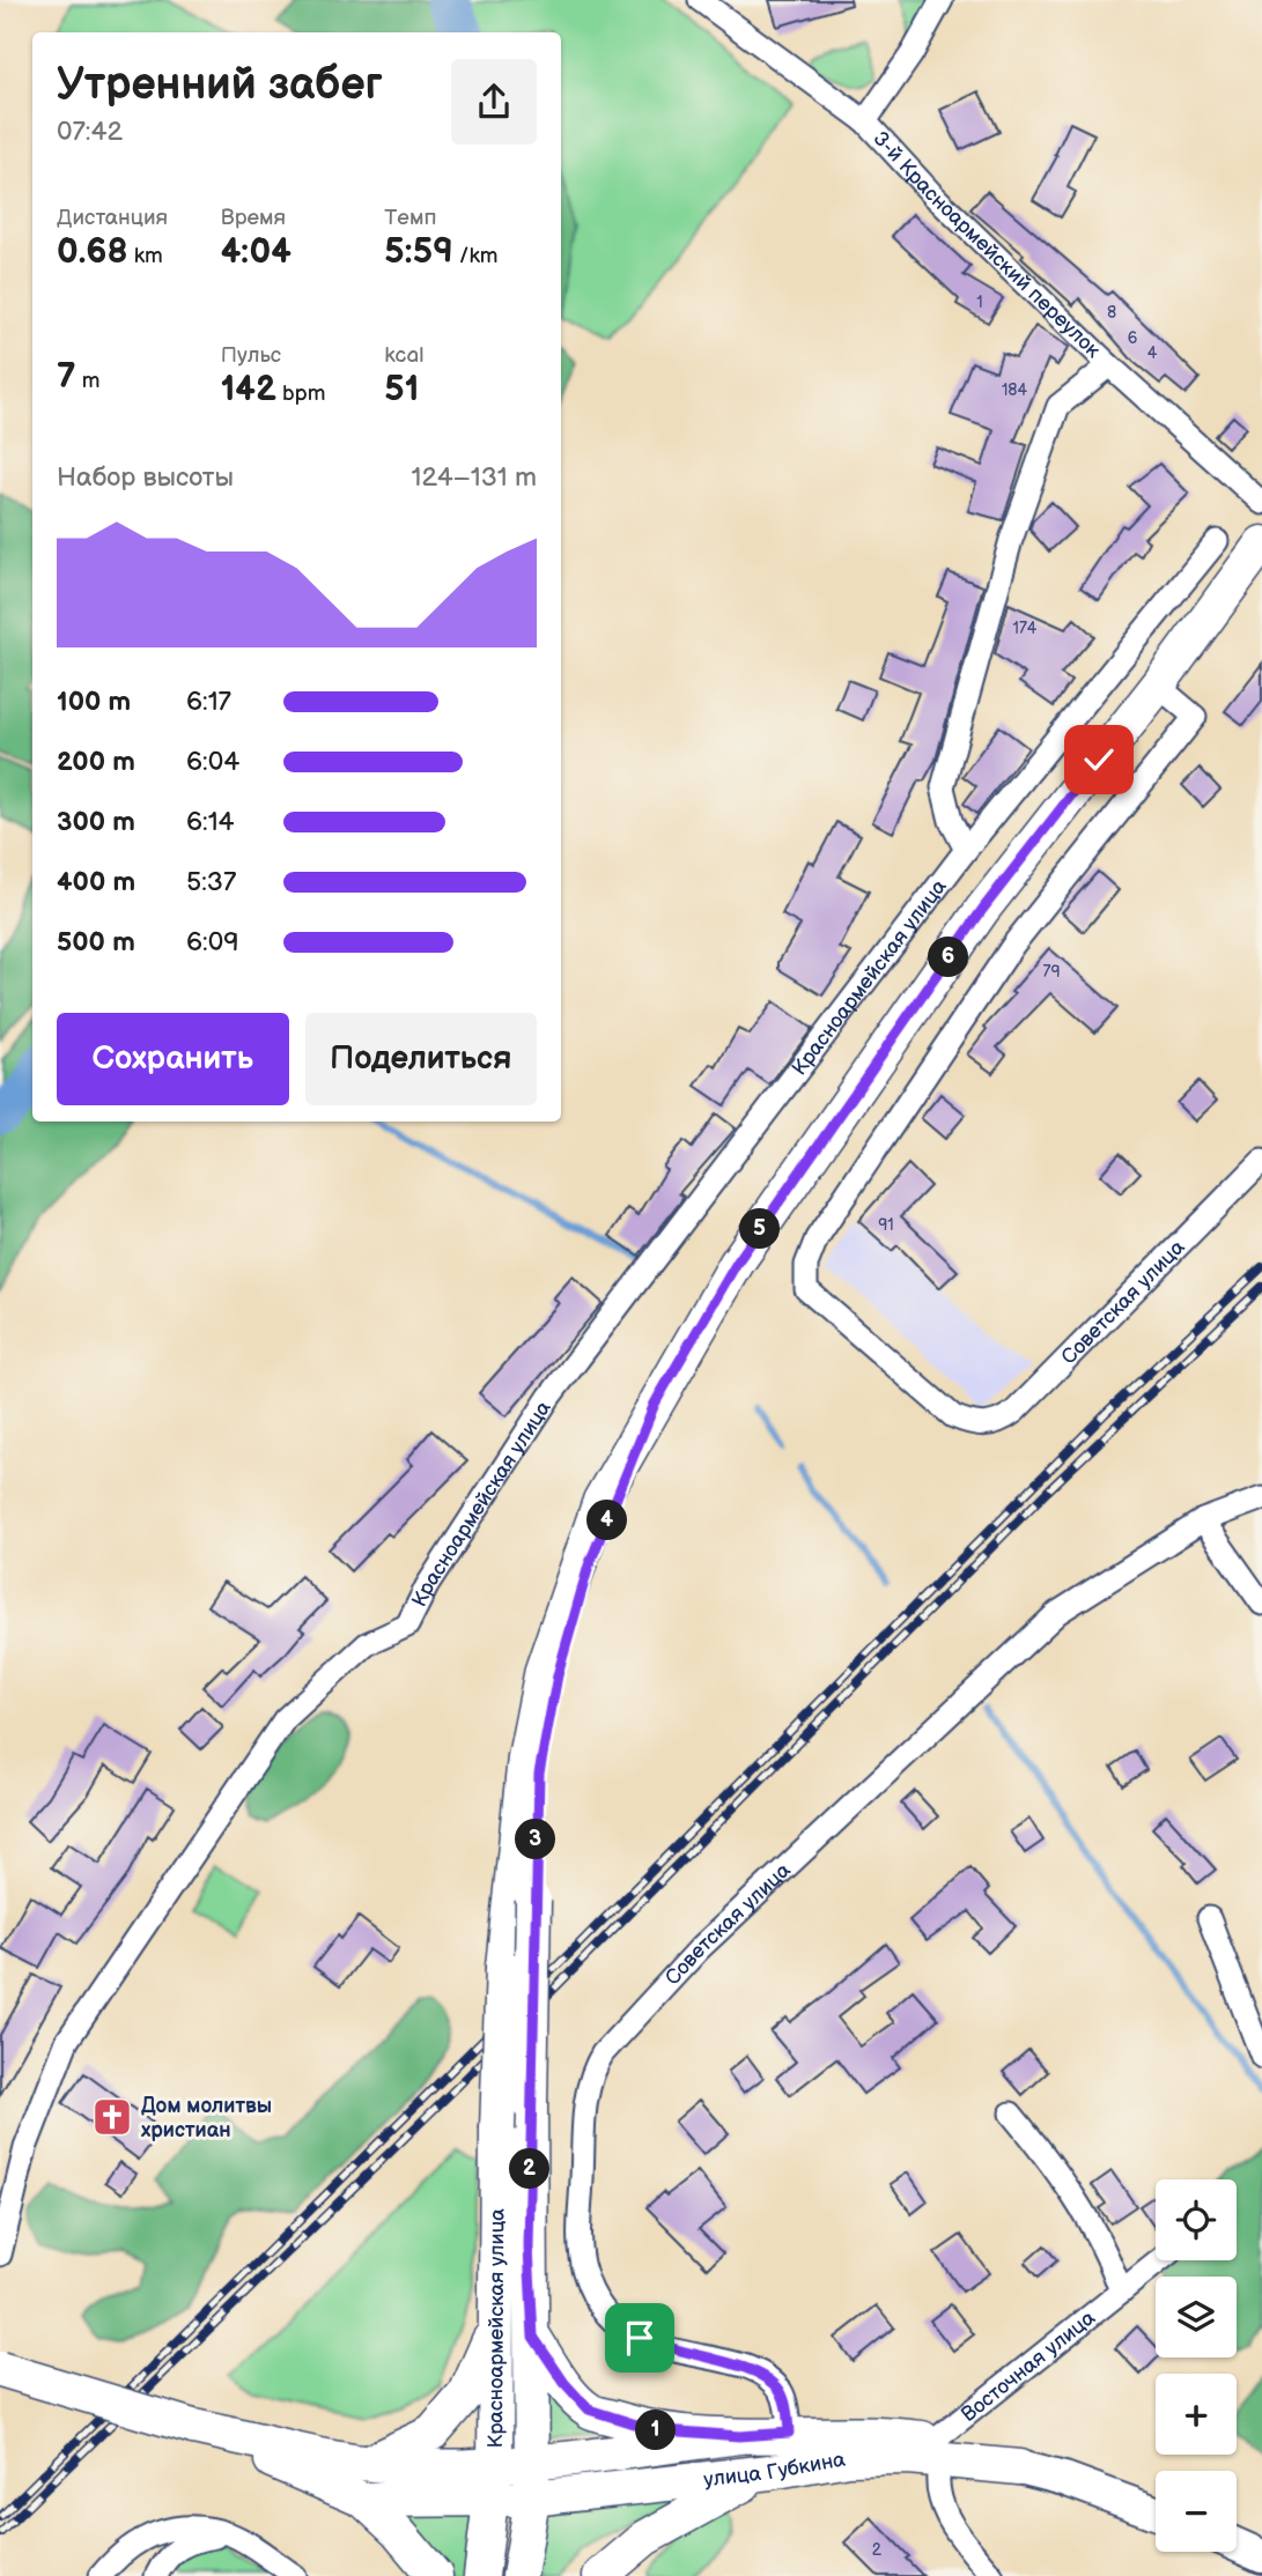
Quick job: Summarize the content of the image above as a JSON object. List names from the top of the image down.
{
  "streets": {
    "main road": ["Красноармейская улица", "улица Губкина"],
    "street": ["3-й Красноармейский переулок", "Советская улица", "Восточная улица"]
  },
  "crossings": [
    ["Красноармейская улица", "Советская улица"],
    ["Красноармейская улица", "улица Губкина"],
    ["Советская улица", "улица Губкина"],
    ["Восточная улица", "улица Губкина"]
  ],
  "places": {
    "church": ["Дом молитвы христиан"]
  },
  "house_numbers": [
    "1",
    "8",
    "6",
    "4",
    "184",
    "174",
    "79",
    "91",
    "2"
  ],
  "page": {
    "heading": ["Утренний забег", "07:42"],
    "stats": [
      ["Дистанция", "0.68 km"],
      ["Время", "4:04"],
      ["Темп", "5:59 /km"],
      ["7 m"],
      ["Пульс", "142 bpm"],
      ["kcal", "51"]
    ],
    "chart": ["Набор высоты", "124–131 m"],
    "list": [
      {
        "name": "100 m",
        "note": "6:17"
      },
      {
        "name": "200 m",
        "note": "6:04"
      },
      {
        "name": "300 m",
        "note": "6:14"
      },
      {
        "name": "400 m",
        "note": "5:37"
      },
      {
        "name": "500 m",
        "note": "6:09"
      }
    ],
    "pins": [
      "6",
      "5",
      "4",
      "3",
      "2",
      "1"
    ],
    "buttons": ["Сохранить", "Поделиться"],
    "map_buttons": ["+", "−"]
  }
}
